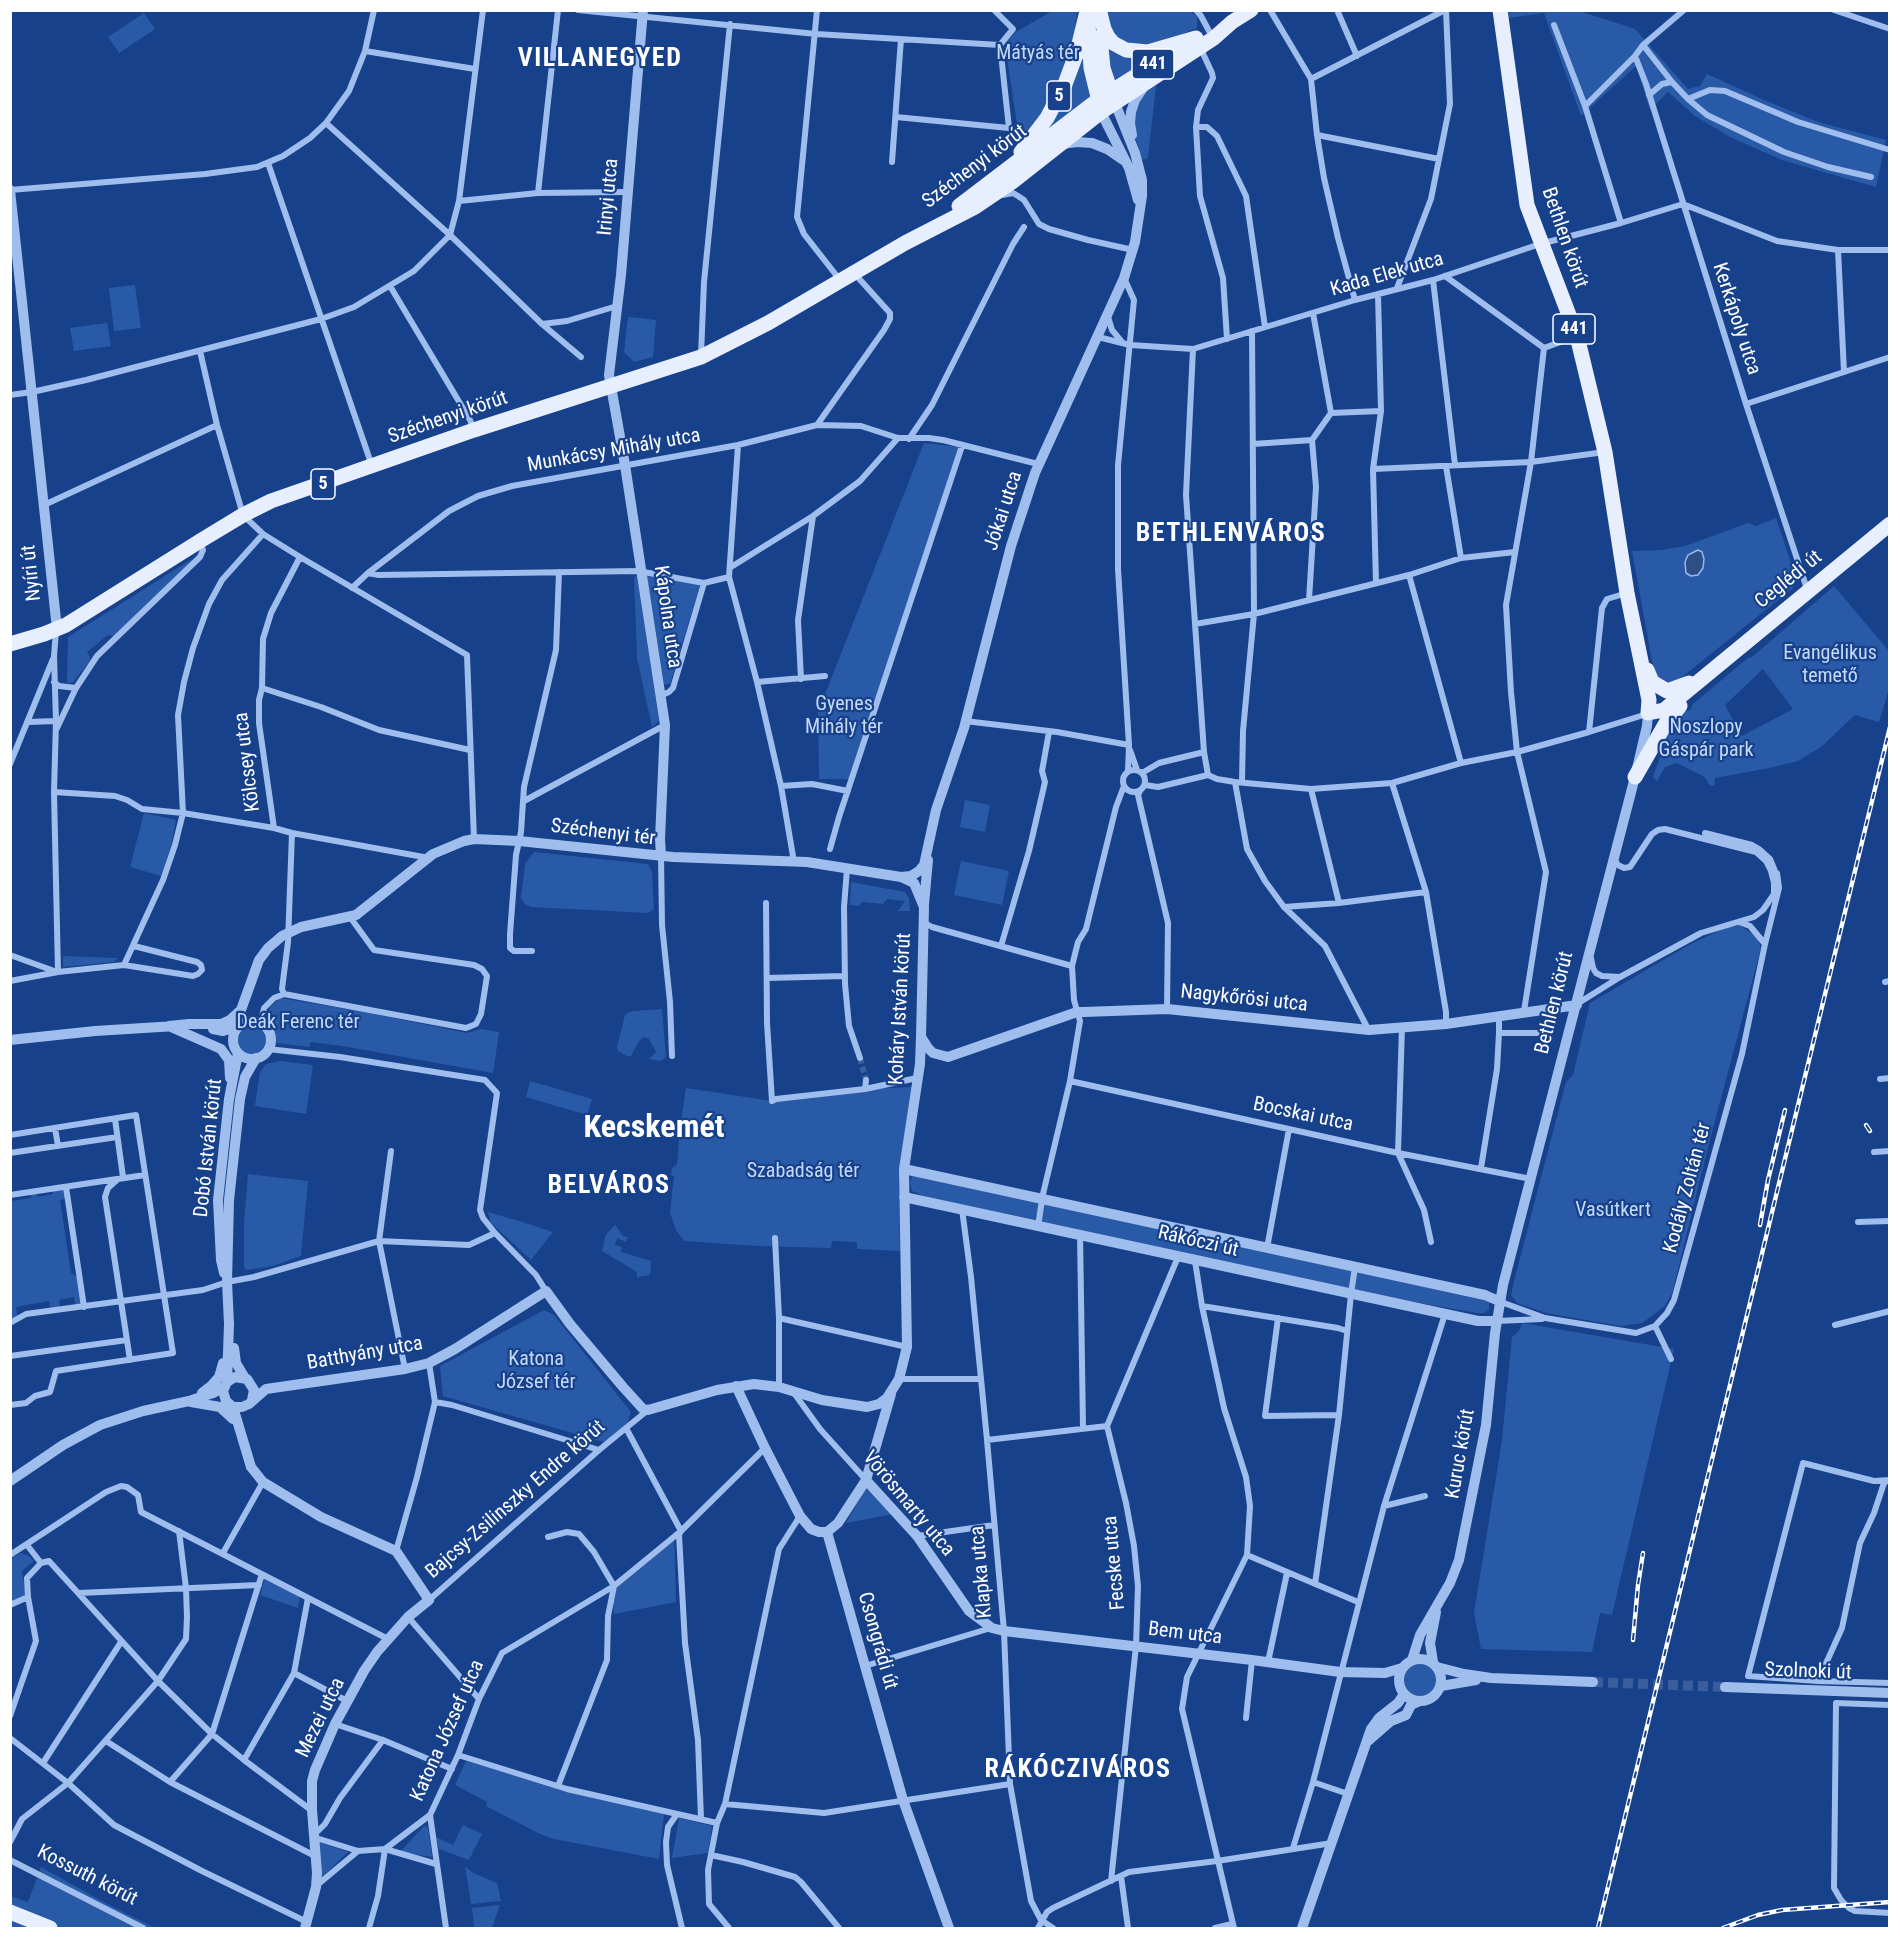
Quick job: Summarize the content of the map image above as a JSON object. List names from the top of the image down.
{
  "streets": {
    "main road": [
      "441",
      "5",
      "Széchenyi körút",
      "Bethlen körút",
      "Ceglédi út"
    ],
    "street": [
      "Irinyi utca",
      "Kada Elek utca",
      "Kerkápoly utca",
      "Munkácsy Mihály utca",
      "Jókai utca",
      "Nyíri út",
      "Kápolna utca",
      "Kölcsey utca",
      "Széchenyi tér",
      "Nagykőrösi utca",
      "Koháry István körút",
      "Bocskai utca",
      "Dobó István körút",
      "Kodály Zoltán tér",
      "Rákóczi út",
      "Batthyány utca",
      "Kuruc körút",
      "Bajcsy-Zsilinszky Endre körút",
      "Vörösmarty utca",
      "Fecske utca",
      "Klapka utca",
      "Bem utca",
      "Csongrádi út",
      "Szolnoki út",
      "Mezei utca",
      "Katona József utca",
      "Kossuth körút"
    ]
  },
  "crossings": [
    ["441", "Széchenyi körút"],
    ["441", "Bethlen körút"],
    ["441", "Jókai utca"],
    ["5", "Széchenyi körút"],
    ["Széchenyi körút", "Irinyi utca"],
    ["Széchenyi körút", "Jókai utca"],
    ["Széchenyi körút", "Nyíri út"],
    ["Széchenyi körút", "Kápolna utca"],
    ["Irinyi utca", "Kápolna utca"],
    ["Bethlen körút", "Kada Elek utca"],
    ["Bethlen körút", "Nagykőrösi utca"],
    ["Bethlen körút", "Bocskai utca"],
    ["Bethlen körút", "Rákóczi út"],
    ["Bethlen körút", "Kuruc körút"],
    ["Kada Elek utca", "Kerkápoly utca"],
    ["Kada Elek utca", "Jókai utca"],
    ["Kerkápoly utca", "Ceglédi út"],
    ["Munkácsy Mihály utca", "Jókai utca"],
    ["Munkácsy Mihály utca", "Kápolna utca"],
    ["Jókai utca", "Koháry István körút"],
    ["Kápolna utca", "Széchenyi tér"],
    ["Nagykőrösi utca", "Koháry István körút"],
    ["Koháry István körút", "Rákóczi út"],
    ["Koháry István körút", "Vörösmarty utca"],
    ["Koháry István körút", "Csongrádi út"],
    ["Dobó István körút", "Batthyány utca"],
    ["Rákóczi út", "Kuruc körút"],
    ["Rákóczi út", "Klapka utca"],
    ["Kuruc körút", "Bem utca"],
    ["Bajcsy-Zsilinszky Endre körút", "Mezei utca"],
    ["Vörösmarty utca", "Klapka utca"],
    ["Vörösmarty utca", "Bem utca"],
    ["Fecske utca", "Bem utca"],
    ["Klapka utca", "Bem utca"]
  ],
  "districts": [
    "VILLANEGYED",
    "BETHLENVÁROS",
    "Kecskemét",
    "BELVÁROS",
    "RÁKÓCZIVÁROS"
  ],
  "parks": [
    "Mátyás tér",
    "Evangélikus temető",
    "Gyenes Mihály tér",
    "Noszlopy Gáspár park",
    "Deák Ferenc tér",
    "Szabadság tér",
    "Vasútkert",
    "Katona József tér"
  ]
}
